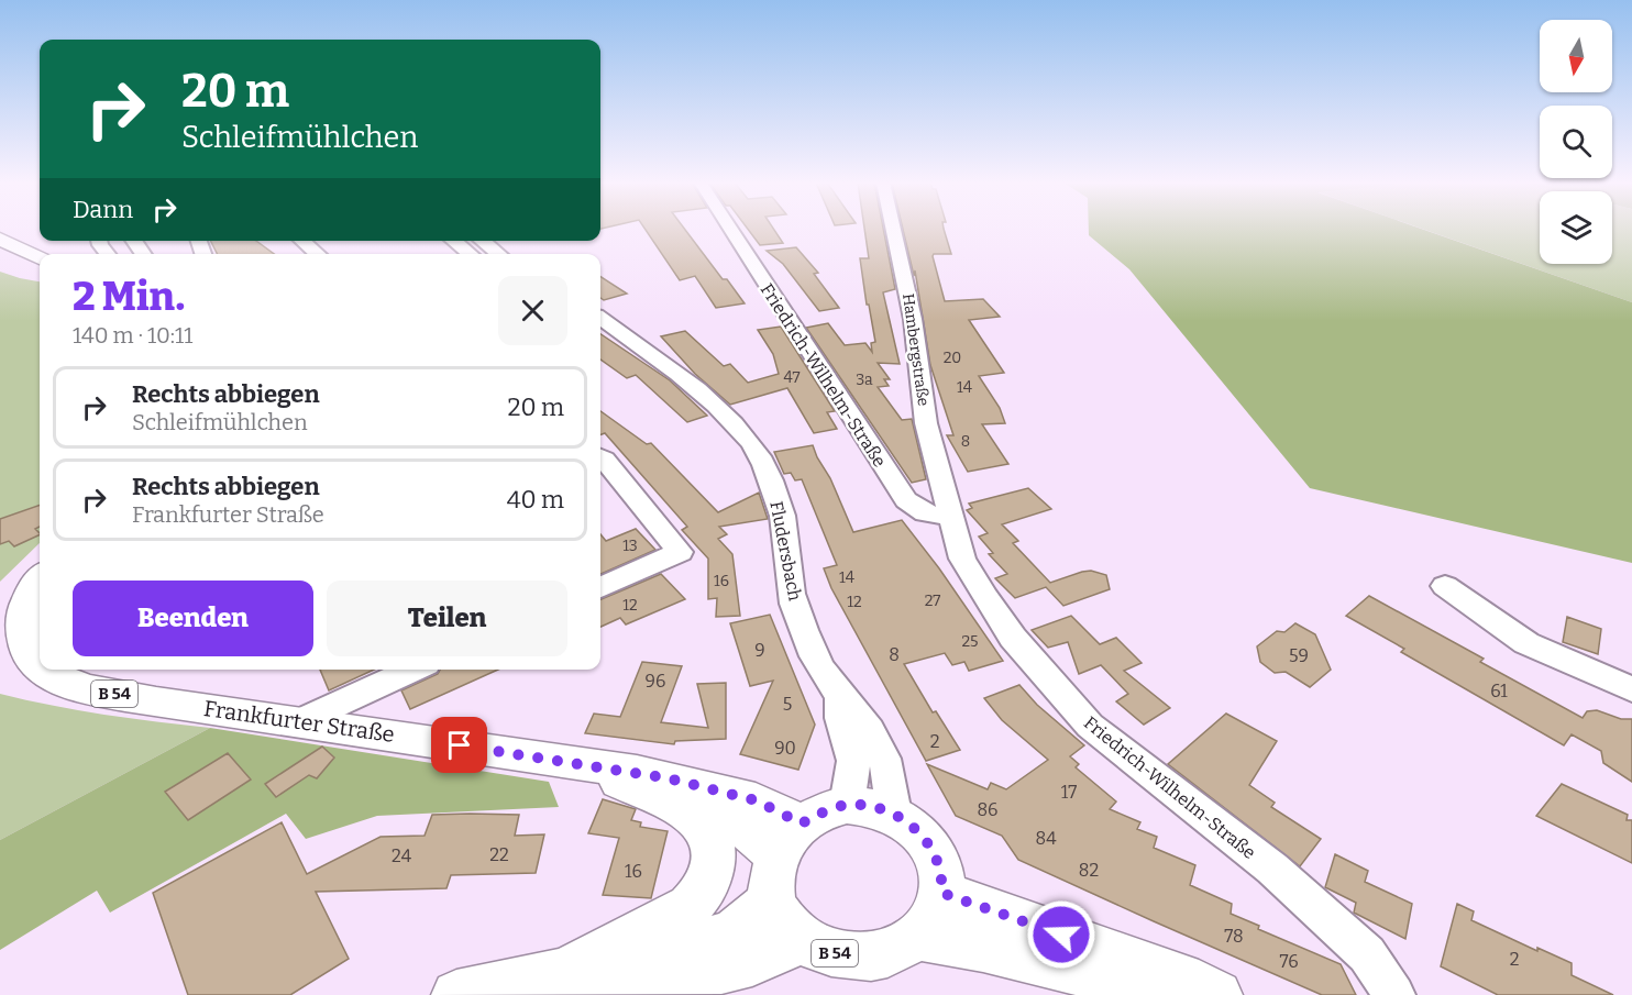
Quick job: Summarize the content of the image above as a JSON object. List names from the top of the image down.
{
  "streets": {
    "main road": ["B 54", "Frankfurter Straße"],
    "street": ["Hambergstraße", "Friedrich-Wilhelm-Straße", "Fludersbach"]
  },
  "crossings": [
    ["Hambergstraße", "Friedrich-Wilhelm-Straße"],
    ["Fludersbach", "B 54"],
    ["Fludersbach", "Frankfurter Straße"],
    ["B 54", "Frankfurter Straße"]
  ],
  "house_numbers": [
    "20",
    "47",
    "3a",
    "14",
    "8",
    "13",
    "14",
    "16",
    "27",
    "12",
    "12",
    "25",
    "9",
    "8",
    "59",
    "96",
    "61",
    "5",
    "2",
    "90",
    "17",
    "86",
    "84",
    "22",
    "24",
    "82",
    "16",
    "78",
    "2",
    "76"
  ],
  "north": "bottom",
  "page": {
    "turn": ["20 m", "Schleifmühlchen"],
    "then": "Dann",
    "heading": ["2 Min.", "140 m · 10:11"],
    "list": [
      {
        "name": "Rechts abbiegen",
        "note": "Schleifmühlchen",
        "value": "20 m"
      },
      {
        "name": "Rechts abbiegen",
        "note": "Frankfurter Straße",
        "value": "40 m"
      }
    ],
    "buttons": ["Beenden", "Teilen"]
  }
}
